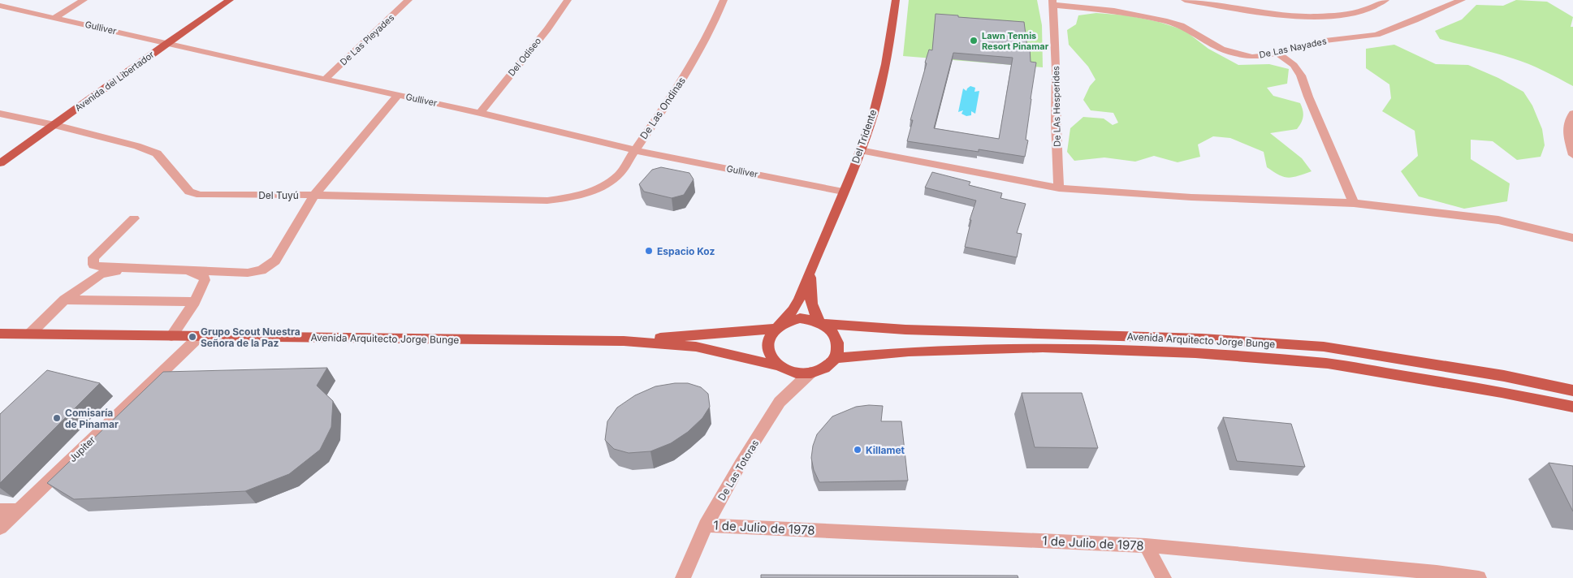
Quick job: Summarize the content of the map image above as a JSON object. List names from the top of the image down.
{
  "streets": {
    "main road": ["Avenida del Libertador", "Del Tridente", "Avenida Arquitecto Jorge Bunge"],
    "street": [
      "Gulliver",
      "De Las Pleyades",
      "De Las Nayades",
      "Del Odiseo",
      "De LAs Hesperides",
      "De Las Ondinas",
      "Del Tuyú",
      "Jupiter",
      "De Las Totoras",
      "1 de Julio de 1978"
    ]
  },
  "crossings": [
    ["Gulliver", "De Las Pleyades"],
    ["Gulliver", "Del Odiseo"],
    ["Gulliver", "Avenida del Libertador"],
    ["Gulliver", "De Las Ondinas"],
    ["Gulliver", "Del Tridente"],
    ["De Las Nayades", "De LAs Hesperides"],
    ["Avenida del Libertador", "Del Tuyú"],
    ["De Las Ondinas", "Del Tuyú"],
    ["Del Tridente", "Avenida Arquitecto Jorge Bunge"],
    ["Del Tridente", "De Las Totoras"],
    ["Avenida Arquitecto Jorge Bunge", "Jupiter"],
    ["Avenida Arquitecto Jorge Bunge", "De Las Totoras"],
    ["De Las Totoras", "1 de Julio de 1978"]
  ],
  "places": [
    "Lawn Tennis Resort Pinamar",
    "Espacio Koz",
    "Grupo Scout Nuestra Señora de la Paz",
    "Comisaría de Pinamar",
    "Killamet"
  ]
}
